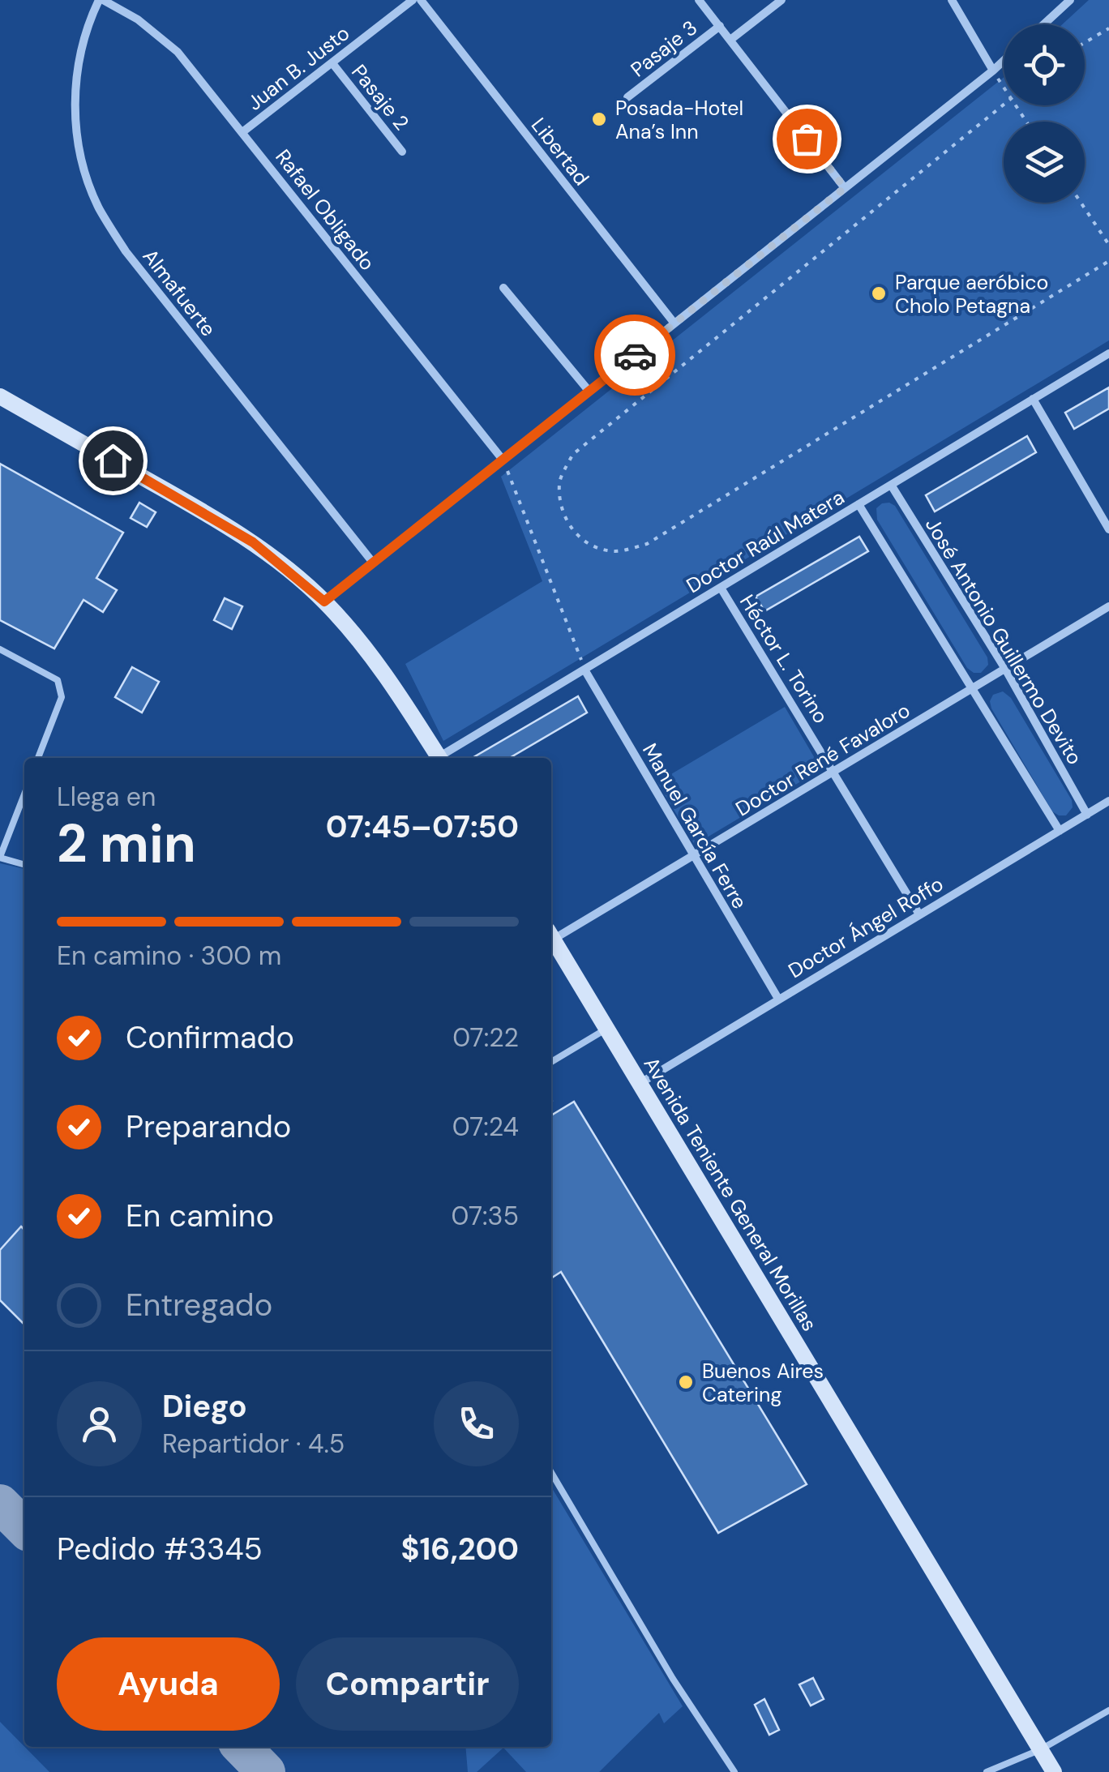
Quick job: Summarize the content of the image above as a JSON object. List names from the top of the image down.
{
  "streets": {
    "main road": ["Avenida Teniente General Morillas"],
    "street": [
      "Pasaje 3",
      "Juan B. Justo",
      "Pasaje 2",
      "Libertad",
      "Rafael Obligado",
      "Almafuerte",
      "Doctor Raúl Matera",
      "José Antonio Guillermo Devito",
      "Héctor L. Torino",
      "Doctor René Favaloro",
      "Manuel García Ferre",
      "Doctor Ángel Roffo"
    ]
  },
  "crossings": [
    ["Juan B. Justo", "Pasaje 2"],
    ["Juan B. Justo", "Rafael Obligado"],
    ["Rafael Obligado", "Almafuerte"],
    ["Doctor Raúl Matera", "José Antonio Guillermo Devito"],
    ["Doctor Raúl Matera", "Héctor L. Torino"],
    ["Doctor Raúl Matera", "Manuel García Ferre"],
    ["José Antonio Guillermo Devito", "Doctor René Favaloro"],
    ["José Antonio Guillermo Devito", "Doctor Ángel Roffo"],
    ["Héctor L. Torino", "Doctor René Favaloro"],
    ["Héctor L. Torino", "Doctor Ángel Roffo"],
    ["Doctor René Favaloro", "Manuel García Ferre"],
    ["Manuel García Ferre", "Doctor Ángel Roffo"],
    ["Doctor Ángel Roffo", "Avenida Teniente General Morillas"]
  ],
  "places": ["Posada-Hotel Ana’s Inn", "Parque aeróbico Cholo Petagna", "Buenos Aires Catering"],
  "page": {
    "heading": ["2 min", "Llega en", "07:45–07:50"],
    "panel": [
      "Diego",
      "Repartidor · 4.5",
      "Pedido #3345",
      "$16,200"
    ],
    "bar": "En camino · 300 m",
    "list": [
      ["Confirmado", "07:22"],
      ["Preparando", "07:24"],
      ["En camino", "07:35"],
      "Entregado"
    ],
    "buttons": ["Ayuda", "Compartir"]
  }
}
